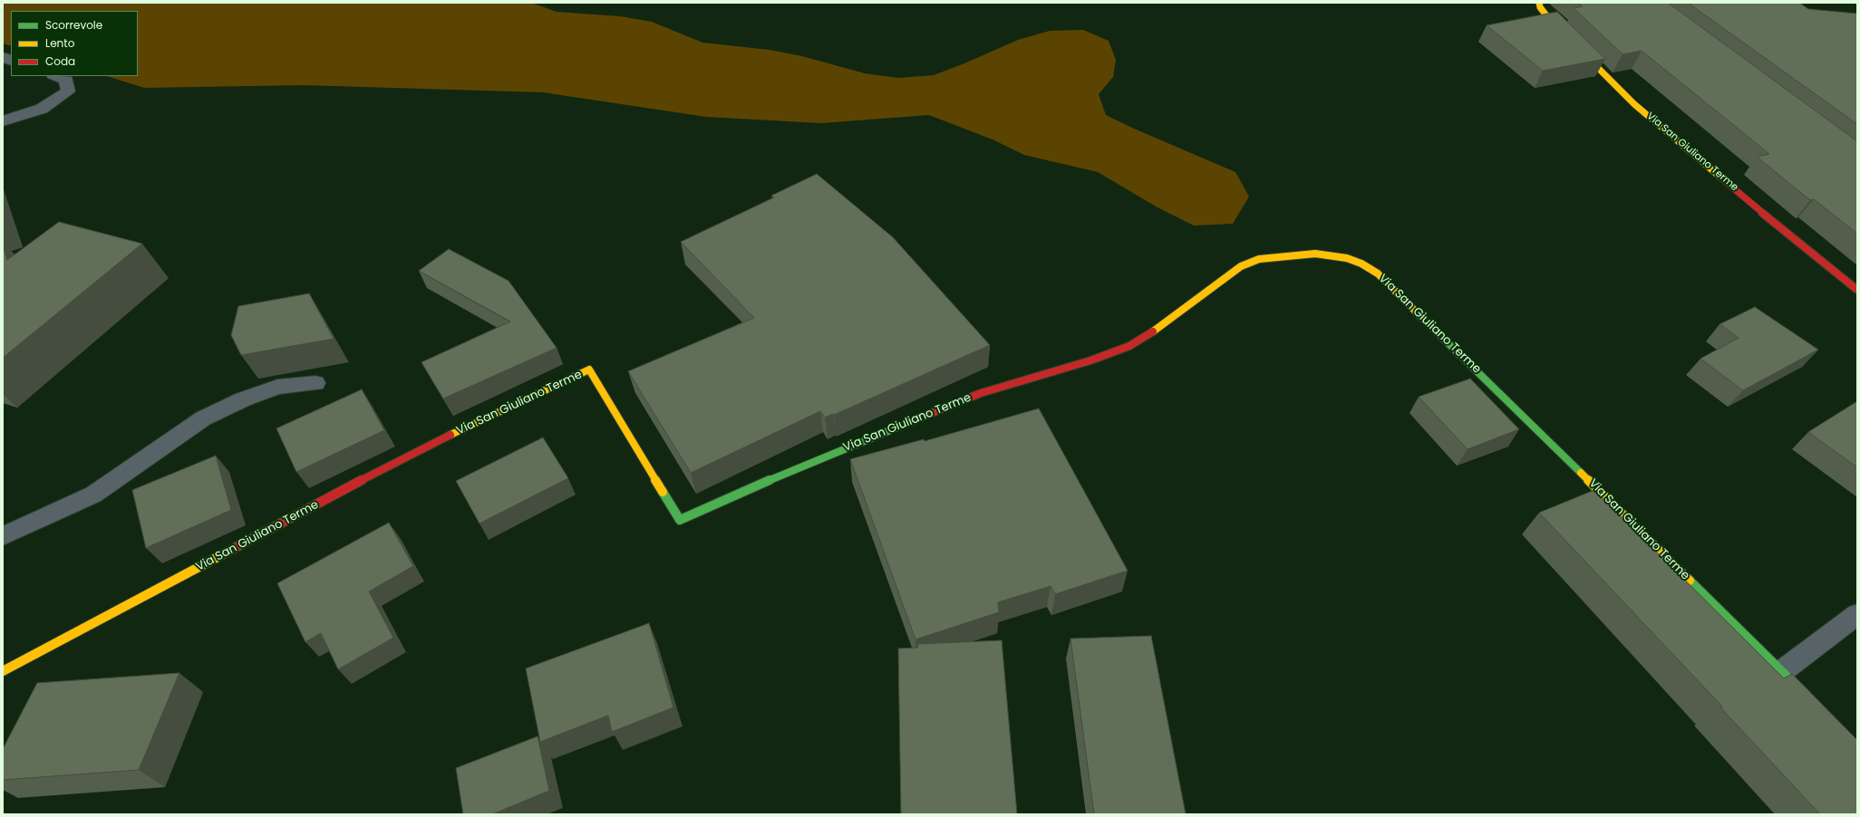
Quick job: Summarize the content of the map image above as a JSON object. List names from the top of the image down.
{
  "streets": {
    "street": ["Via San Giuliano Terme"]
  },
  "legend": ["Scorrevole", "Lento", "Coda"]
}
